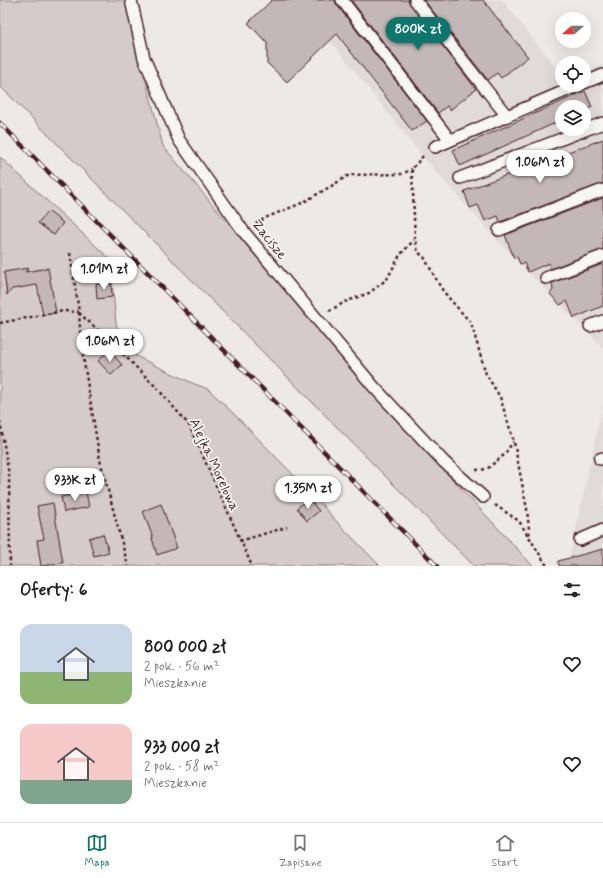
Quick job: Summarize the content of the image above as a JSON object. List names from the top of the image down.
{
  "streets": {
    "lane": ["Zacisze"],
    "path": ["Alejka Morelowa"]
  },
  "north": "left",
  "page": {
    "price": [
      "800K zł",
      "1.06M zł",
      "1.01M zł",
      "1.06M zł",
      "933K zł",
      "1.35M zł"
    ],
    "heading": "Oferty: 6",
    "list": [
      {
        "name": "800 000 zł",
        "note": "2 pok. · 56 m² · Mieszkanie"
      },
      {
        "name": "933 000 zł",
        "note": "2 pok. · 58 m² · Mieszkanie"
      }
    ],
    "tabs": ["Mapa", "Zapisane", "Start"]
  }
}
